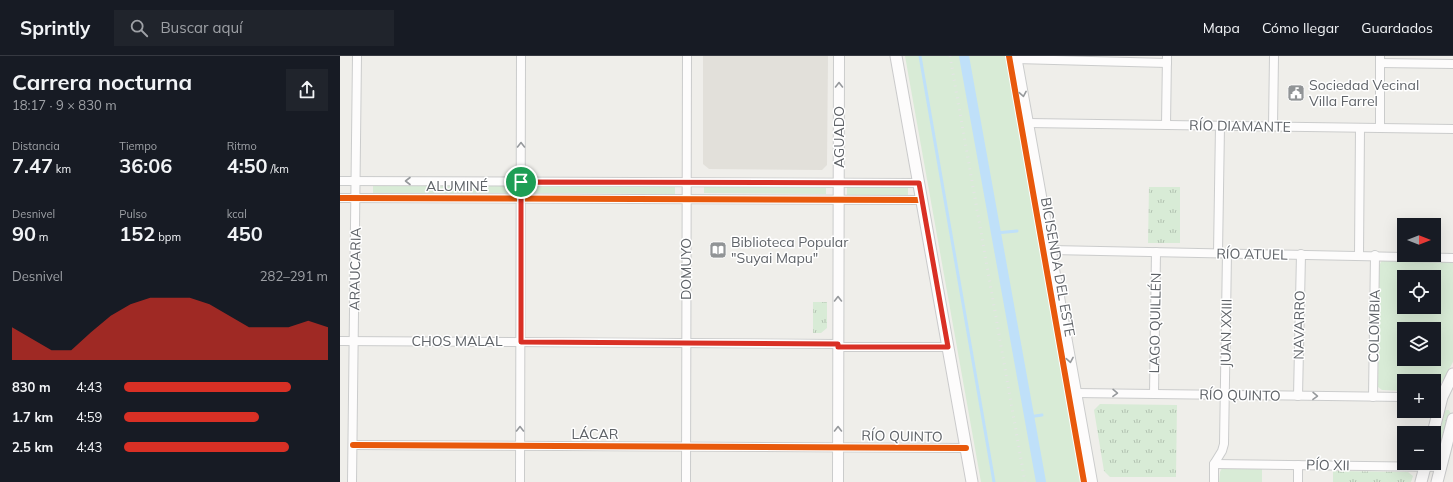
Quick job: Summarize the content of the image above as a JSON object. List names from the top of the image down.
{
  "streets": {
    "street": [
      "RÍO DIAMANTE",
      "AGUADO",
      "ALUMINÉ",
      "RÍO ATUEL",
      "ARAUCARIA",
      "DOMUYO",
      "LAGO QUILLÉN",
      "NAVARRO",
      "COLOMBIA",
      "JUAN XXIII",
      "CHOS MALAL",
      "RÍO QUINTO",
      "LÁCAR",
      "PÍO XII"
    ],
    "cycle path": ["BICISENDA DEL ESTE"]
  },
  "crossings": [
    ["AGUADO", "ALUMINÉ"],
    ["AGUADO", "CHOS MALAL"],
    ["AGUADO", "RÍO QUINTO"],
    ["AGUADO", "LÁCAR"],
    ["ALUMINÉ", "ARAUCARIA"],
    ["ALUMINÉ", "DOMUYO"],
    ["RÍO ATUEL", "LAGO QUILLÉN"],
    ["RÍO ATUEL", "NAVARRO"],
    ["RÍO ATUEL", "COLOMBIA"],
    ["RÍO ATUEL", "JUAN XXIII"],
    ["ARAUCARIA", "CHOS MALAL"],
    ["ARAUCARIA", "LÁCAR"],
    ["DOMUYO", "CHOS MALAL"],
    ["DOMUYO", "LÁCAR"],
    ["LAGO QUILLÉN", "RÍO QUINTO"],
    ["NAVARRO", "RÍO QUINTO"],
    ["COLOMBIA", "RÍO QUINTO"],
    ["JUAN XXIII", "RÍO QUINTO"],
    ["JUAN XXIII", "PÍO XII"],
    ["RÍO QUINTO", "LÁCAR"]
  ],
  "one_way": ["AGUADO"],
  "places": {
    "public building": ["Sociedad Vecinal Villa Farrel"],
    "library": ["Biblioteca Popular \"Suyai Mapu\""]
  },
  "north": "right",
  "page": {
    "header": "Sprintly",
    "search": "Buscar aquí",
    "nav": ["Mapa", "Cómo llegar", "Guardados"],
    "heading": ["Carrera nocturna", "18:17 · 9 × 830 m"],
    "stats": [
      ["Distancia", "7.47 km"],
      ["Tiempo", "36:06"],
      ["Ritmo", "4:50 /km"],
      ["Desnivel", "90 m"],
      ["Pulso", "152 bpm"],
      ["kcal", "450"]
    ],
    "map_buttons": ["+", "−"],
    "chart": ["Desnivel", "282–291 m"],
    "list": [
      {
        "name": "830 m",
        "note": "4:43"
      },
      {
        "name": "1.7 km",
        "note": "4:59"
      },
      {
        "name": "2.5 km",
        "note": "4:43"
      }
    ]
  }
}
